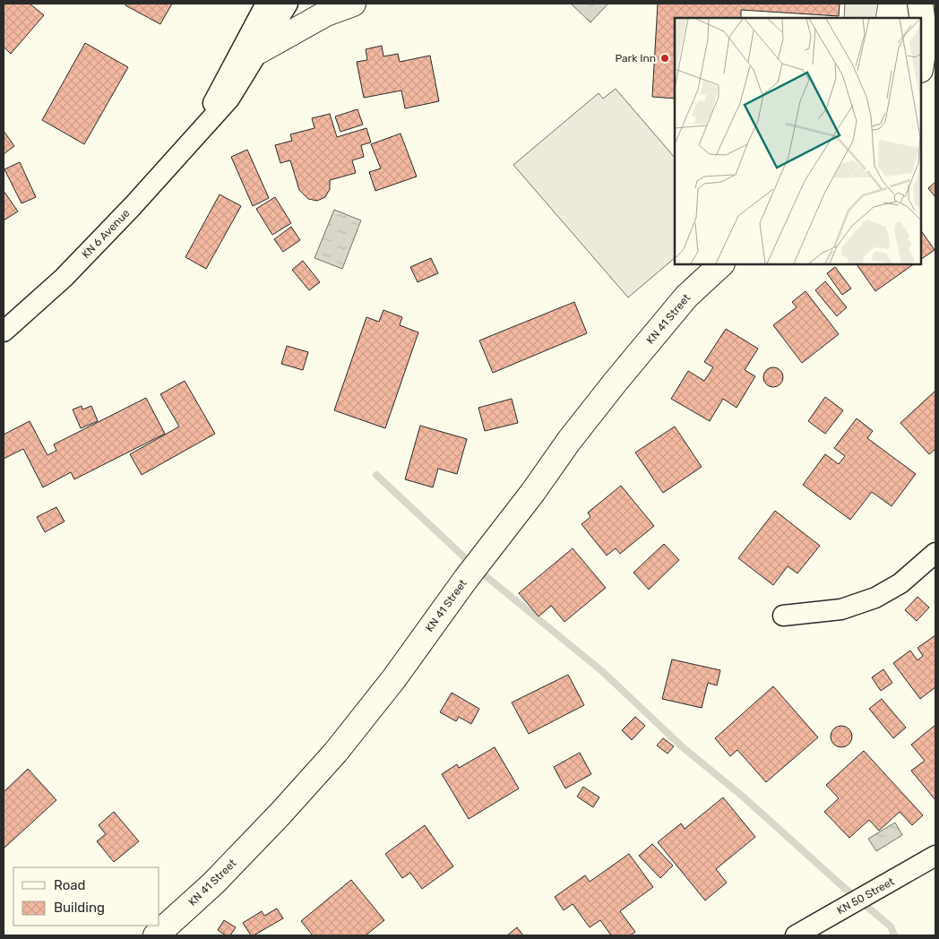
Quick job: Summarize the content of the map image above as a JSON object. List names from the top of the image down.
{
  "streets": {
    "main road": ["KN 41 Street"],
    "street": ["KN 6 Avenue", "KN 50 Street"]
  },
  "places": ["Park Inn"],
  "legend": ["Road", "Building"]
}
